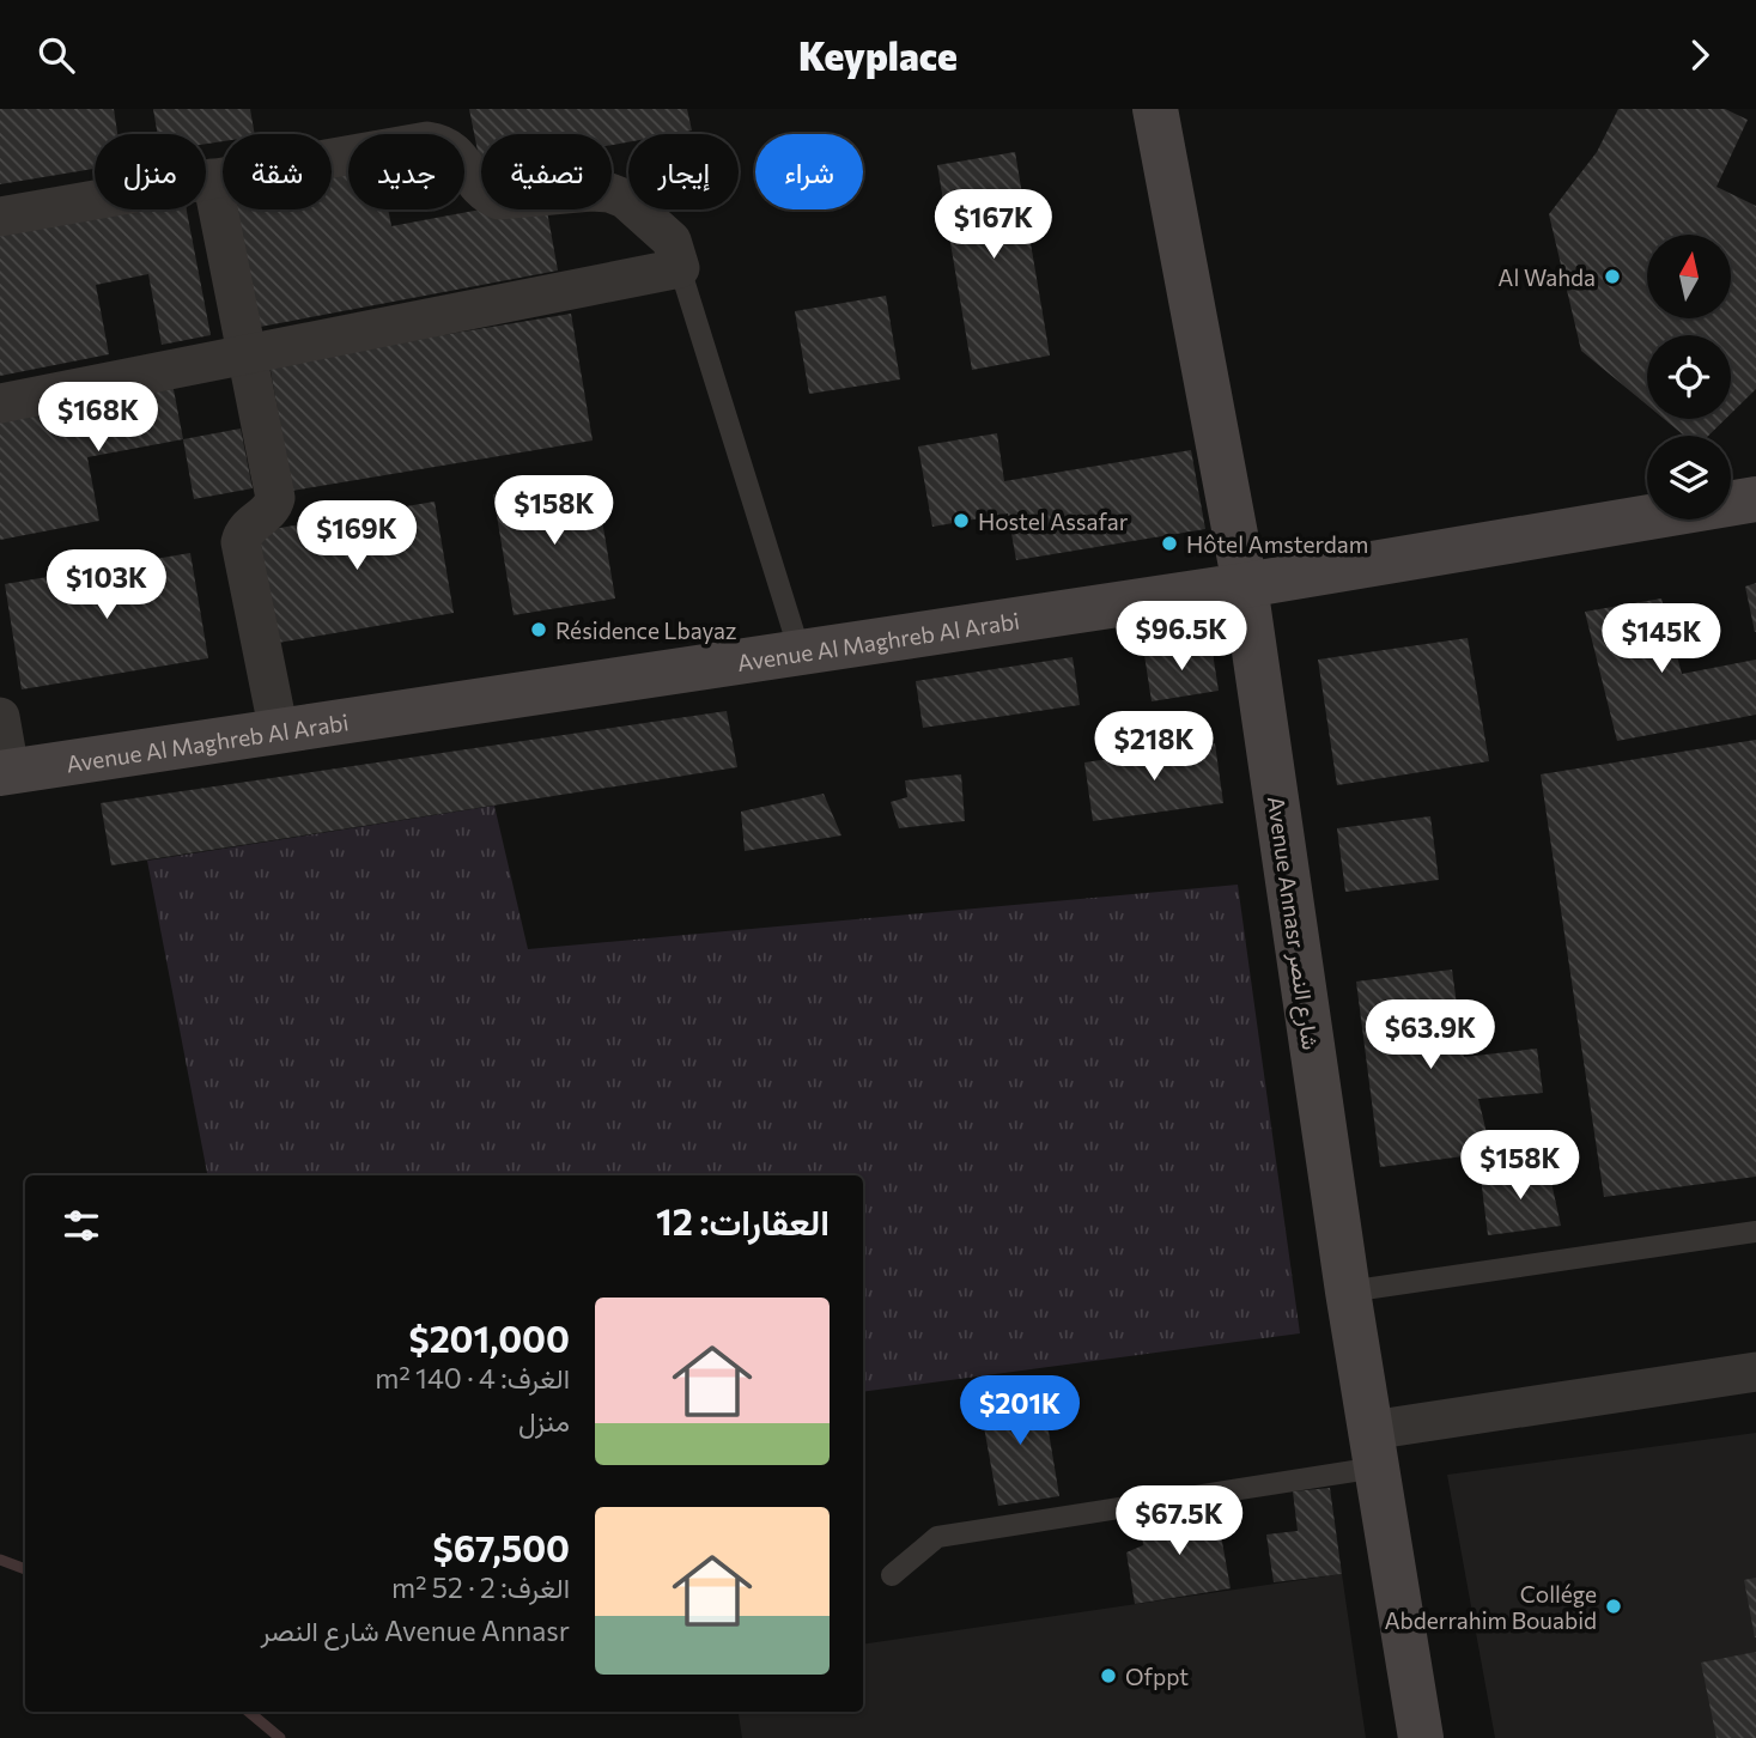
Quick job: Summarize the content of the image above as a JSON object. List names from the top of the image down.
{
  "streets": {
    "main road": ["Avenue Al Maghreb Al Arabi", "Avenue Annasr شارع النصر"]
  },
  "crossings": [
    ["Avenue Al Maghreb Al Arabi", "Avenue Annasr شارع النصر"]
  ],
  "places": [
    "Al Wahda",
    "Hostel Assafar",
    "Hôtel Amsterdam",
    "Résidence Lbayaz",
    "Collége Abderrahim Bouabid",
    "Ofppt"
  ],
  "north": "top",
  "page": {
    "header": "Keyplace",
    "chip": [
      "شراء",
      "إيجار",
      "تصفية",
      "جديد",
      "شقة",
      "منزل"
    ],
    "price": [
      "$167K",
      "$168K",
      "$158K",
      "$169K",
      "$103K",
      "$96.5K",
      "$145K",
      "$218K",
      "$63.9K",
      "$158K",
      "$201K",
      "$67.5K"
    ],
    "heading": "العقارات: 12",
    "list": [
      {
        "name": "$201,000",
        "note": "الغرف: 4 · 140 m² · منزل"
      },
      {
        "name": "$67,500",
        "note": "الغرف: 2 · 52 m² · Avenue Annasr شارع النصر"
      }
    ]
  }
}
